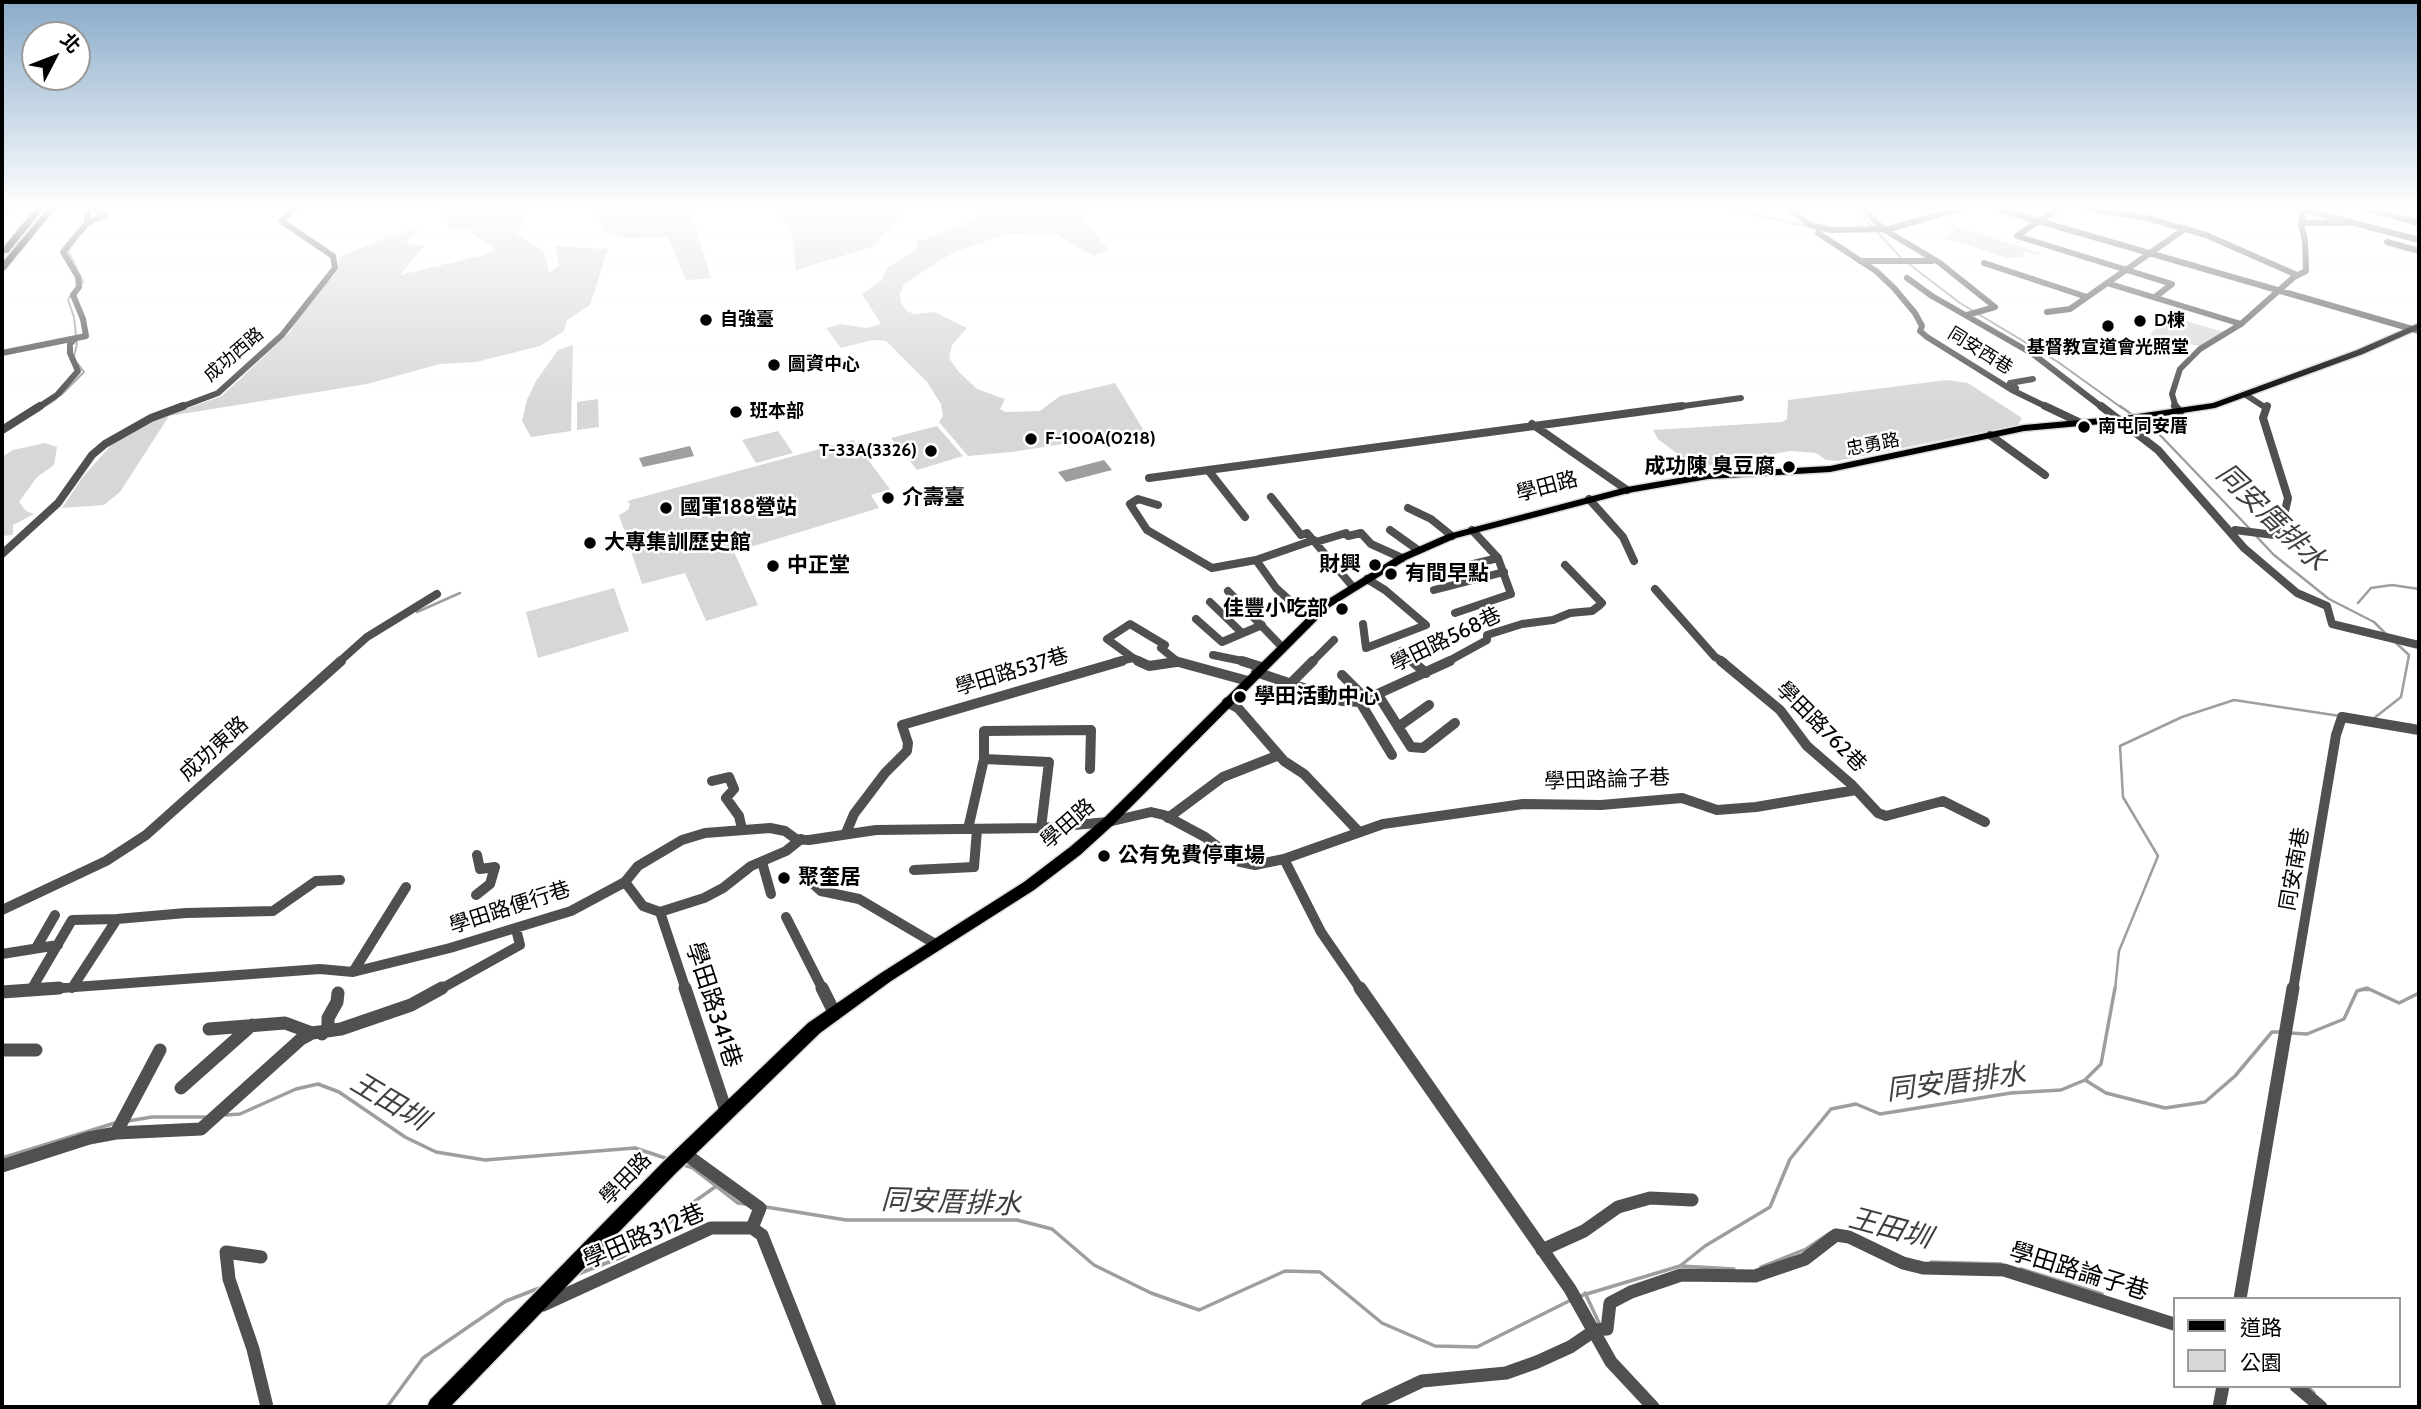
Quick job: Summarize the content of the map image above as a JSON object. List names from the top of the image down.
{
  "streets": {
    "main road": ["忠勇路", "學田路"],
    "street": [
      "同安西巷",
      "成功西路",
      "學田路568巷",
      "學田路537巷",
      "學田路762巷",
      "成功東路",
      "學田路論子巷",
      "同安南巷",
      "學田路便行巷",
      "學田路341巷",
      "學田路312巷"
    ]
  },
  "crossings": [
    ["同安西巷", "忠勇路"],
    ["忠勇路", "學田路"],
    ["學田路", "學田路568巷"],
    ["學田路", "學田路537巷"],
    ["學田路", "學田路論子巷"],
    ["學田路", "學田路便行巷"],
    ["學田路", "學田路341巷"],
    ["學田路", "學田路312巷"],
    ["學田路568巷", "學田路537巷"],
    ["學田路537巷", "學田路便行巷"],
    ["學田路762巷", "學田路論子巷"],
    ["學田路論子巷", "學田路便行巷"]
  ],
  "water": ["同安厝排水", "王田圳"],
  "places": [
    "自強臺",
    "D棟",
    "基督教宣道會光照堂",
    "圖資中心",
    "班本部",
    "南屯同安厝",
    "F-100A(0218)",
    "T-33A(3326)",
    "成功陳 臭豆腐",
    "介壽臺",
    "國軍188營站",
    "大專集訓歷史館",
    "財興",
    "中正堂",
    "有間早點",
    "佳豐小吃部",
    "學田活動中心",
    "公有免費停車場",
    "聚奎居"
  ],
  "legend": ["道路", "公園"],
  "north": "top right"
}
